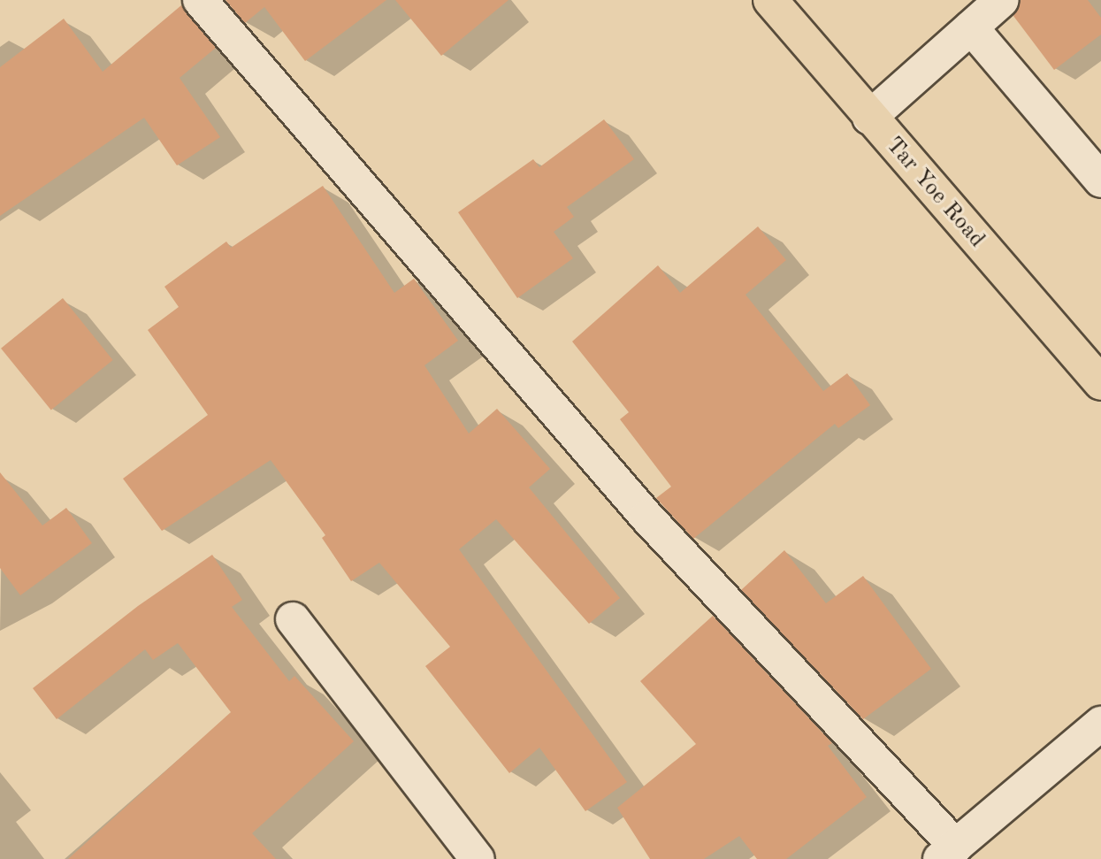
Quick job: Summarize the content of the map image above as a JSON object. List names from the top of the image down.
{
  "streets": {
    "main road": ["Tar Yoe Road"]
  }
}
